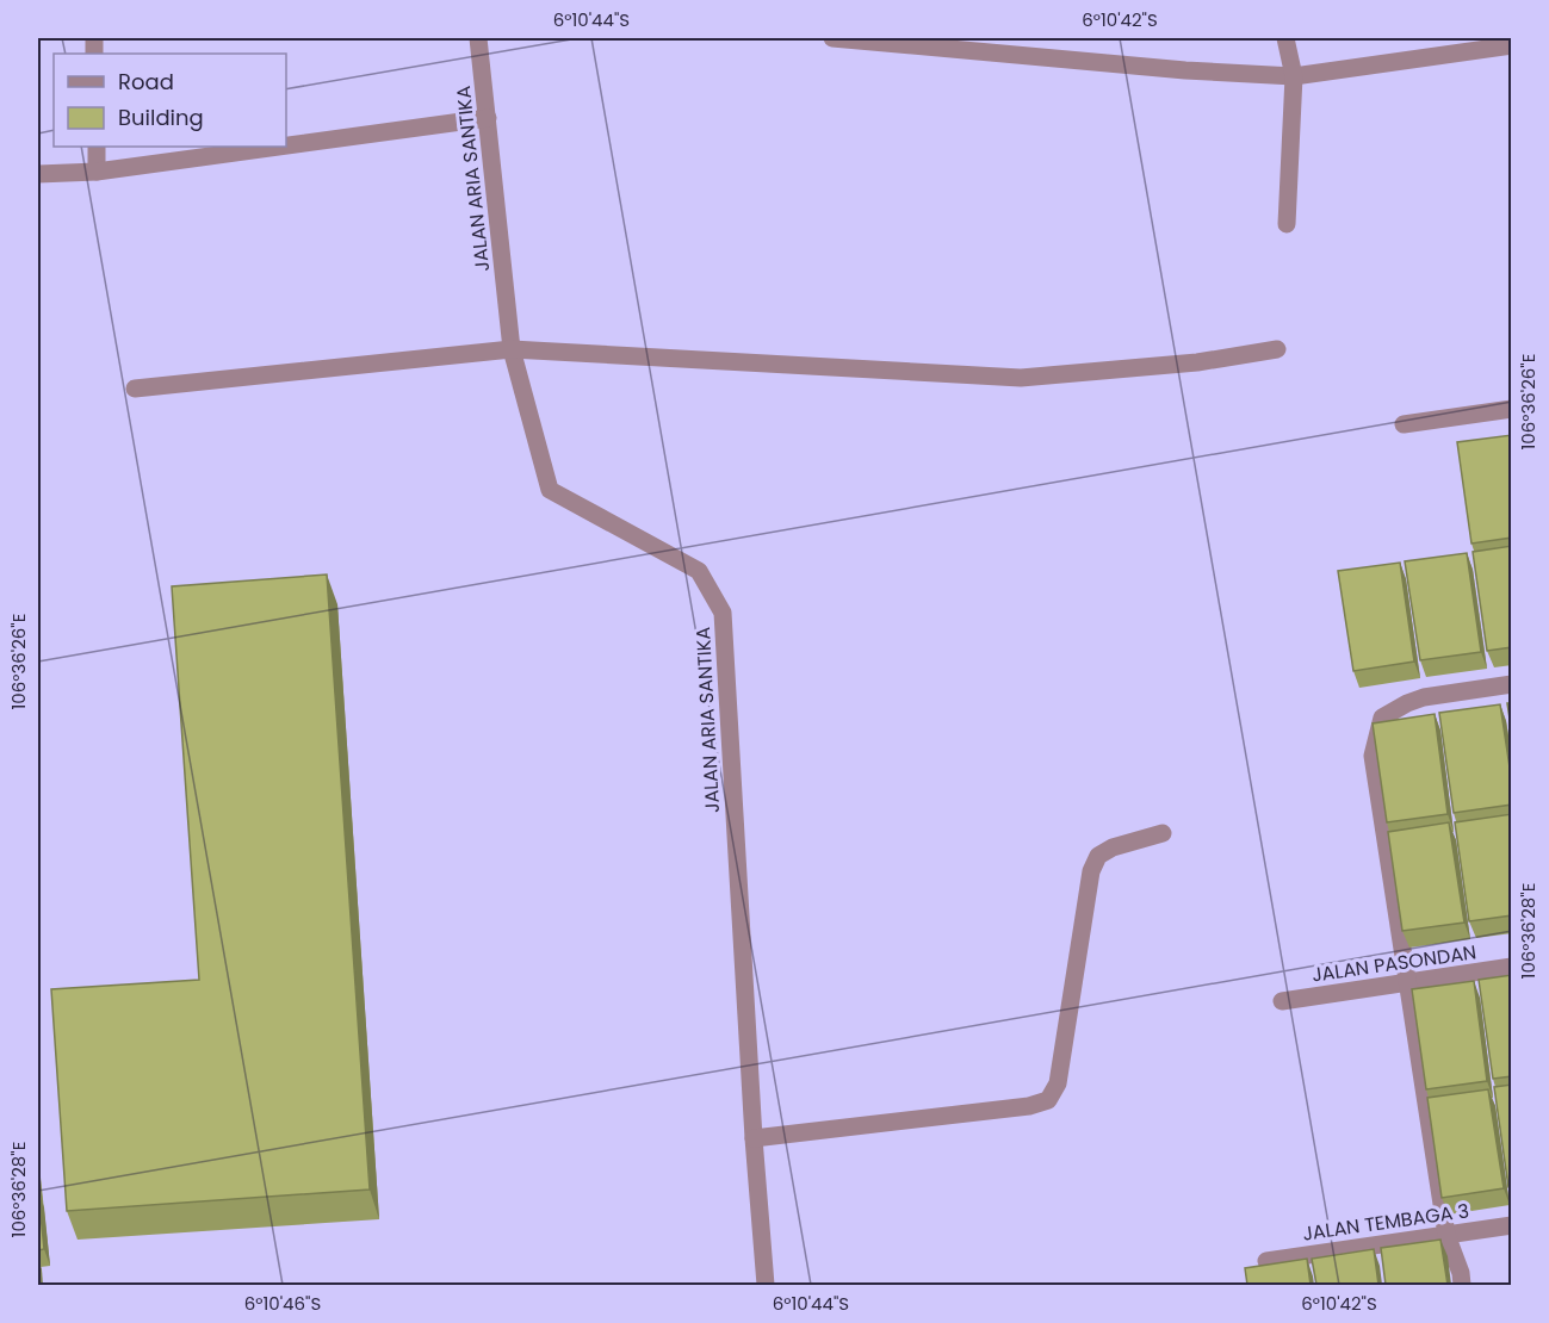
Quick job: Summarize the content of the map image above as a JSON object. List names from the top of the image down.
{
  "streets": {
    "street": ["JALAN ARIA SANTIKA", "JALAN PASONDAN", "JALAN TEMBAGA 3"]
  },
  "legend": ["Road", "Building"],
  "coordinates": [
    "6°10'44\"S",
    "6°10'42\"S",
    "106°36'26\"E",
    "106°36'28\"E",
    "6°10'46\"S"
  ]
}
